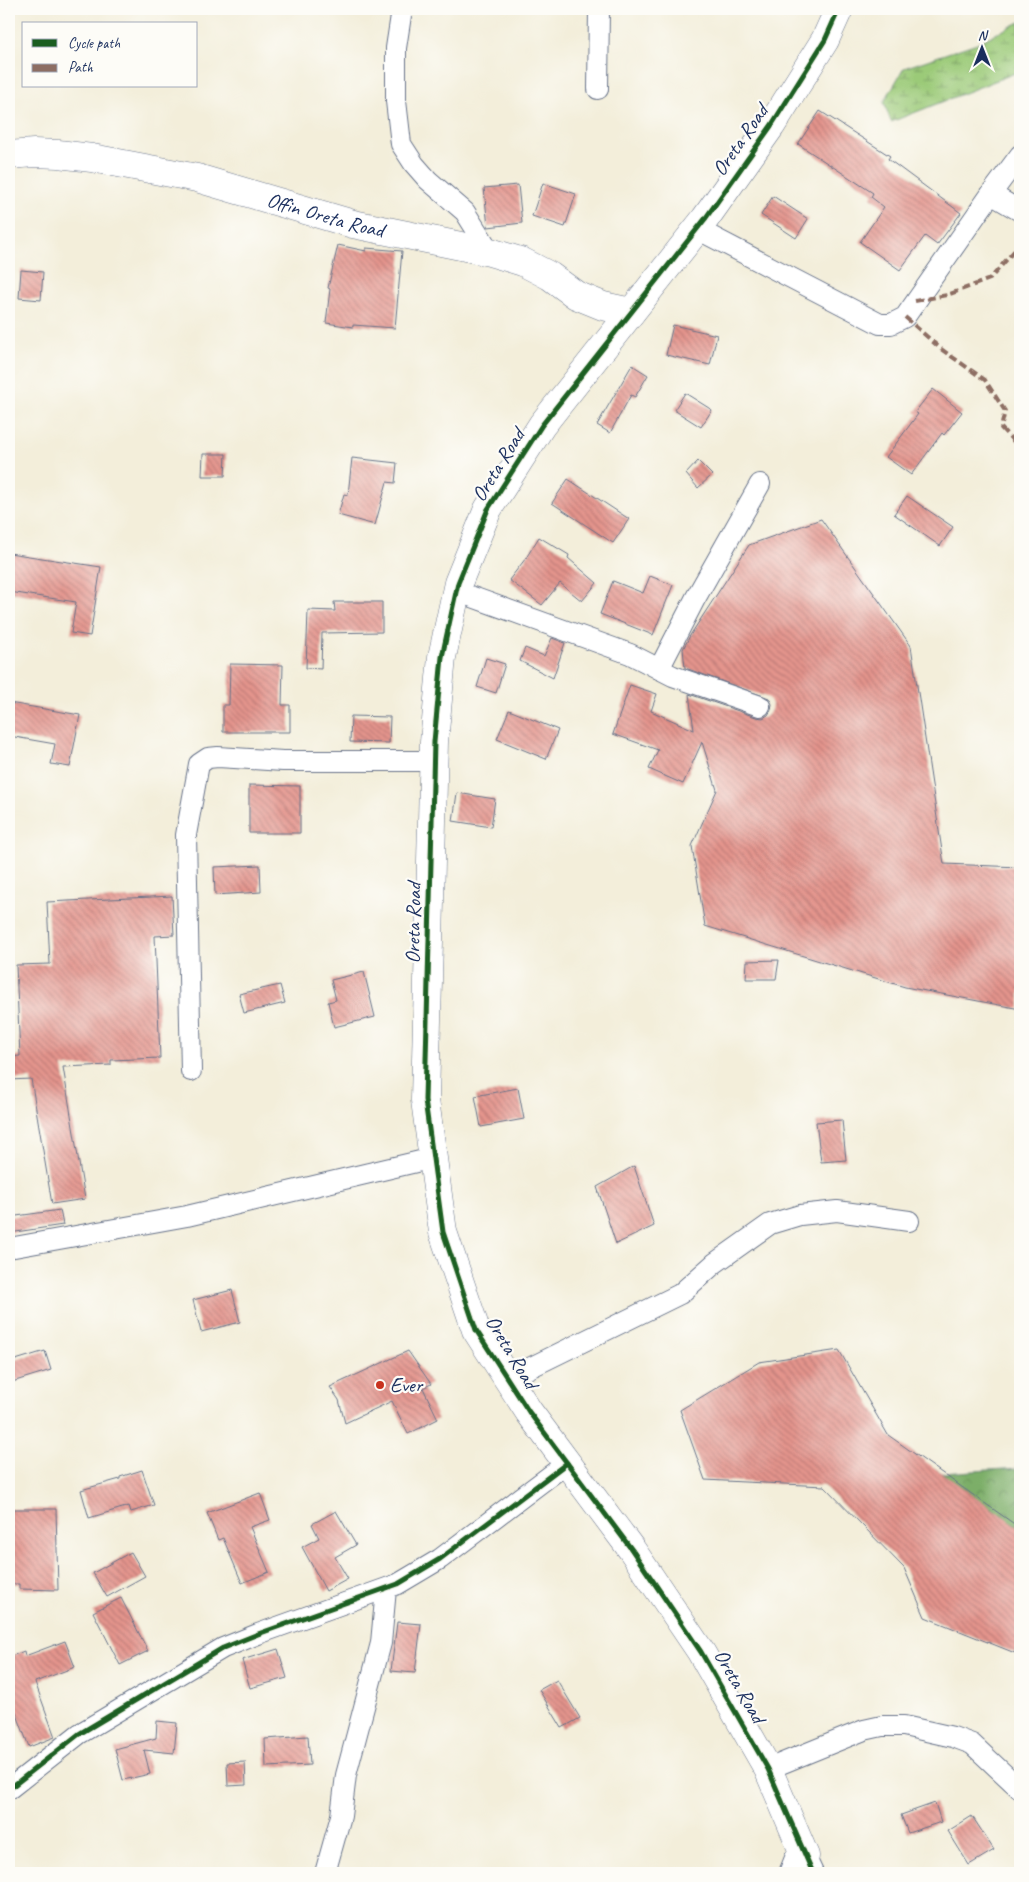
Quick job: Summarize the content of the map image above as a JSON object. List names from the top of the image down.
{
  "streets": {
    "street": ["Oreta Road", "Offin Oreta Road"]
  },
  "crossings": [
    ["Oreta Road", "Offin Oreta Road"]
  ],
  "places": ["Ever"],
  "legend": ["Cycle path", "Path"],
  "north": "top"
}
